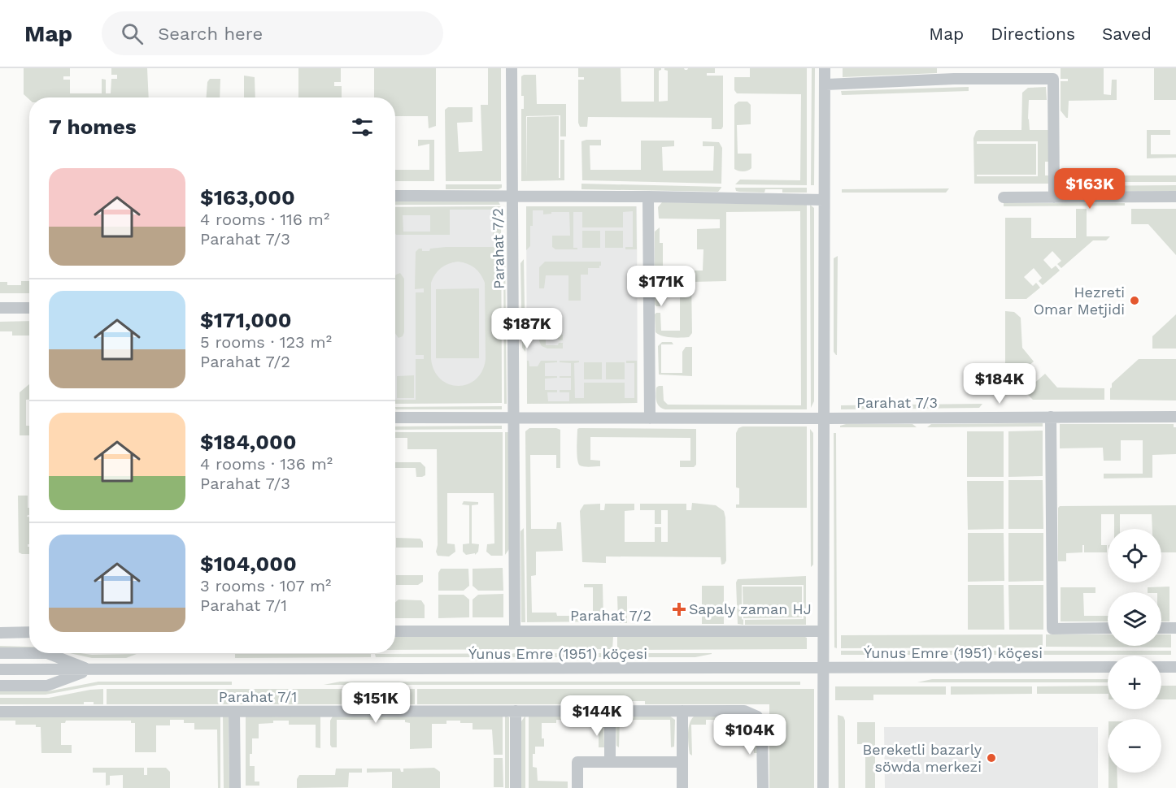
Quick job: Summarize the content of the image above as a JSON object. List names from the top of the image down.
{
  "streets": {
    "street": [
      "Parahat 7/2",
      "Parahat 7/3",
      "Ýunus Emre (1951) köçesi",
      "Parahat 7/1"
    ]
  },
  "places": {
    "other": ["Hezreti Omar Metjidi", "Bereketli bazarly söwda merkezi"],
    "health": ["Sapaly zaman HJ"]
  },
  "page": {
    "header": "Map",
    "search": "Search here",
    "nav": ["Map", "Directions", "Saved"],
    "heading": "7 homes",
    "list": [
      {
        "name": "$163,000",
        "note": "4 rooms · 116 m² · Parahat 7/3"
      },
      {
        "name": "$171,000",
        "note": "5 rooms · 123 m² · Parahat 7/2"
      },
      {
        "name": "$184,000",
        "note": "4 rooms · 136 m² · Parahat 7/3"
      },
      {
        "name": "$104,000",
        "note": "3 rooms · 107 m² · Parahat 7/1"
      }
    ],
    "price": [
      "$163K",
      "$171K",
      "$187K",
      "$184K",
      "$151K",
      "$144K",
      "$104K"
    ],
    "map_buttons": ["+", "−"]
  }
}
